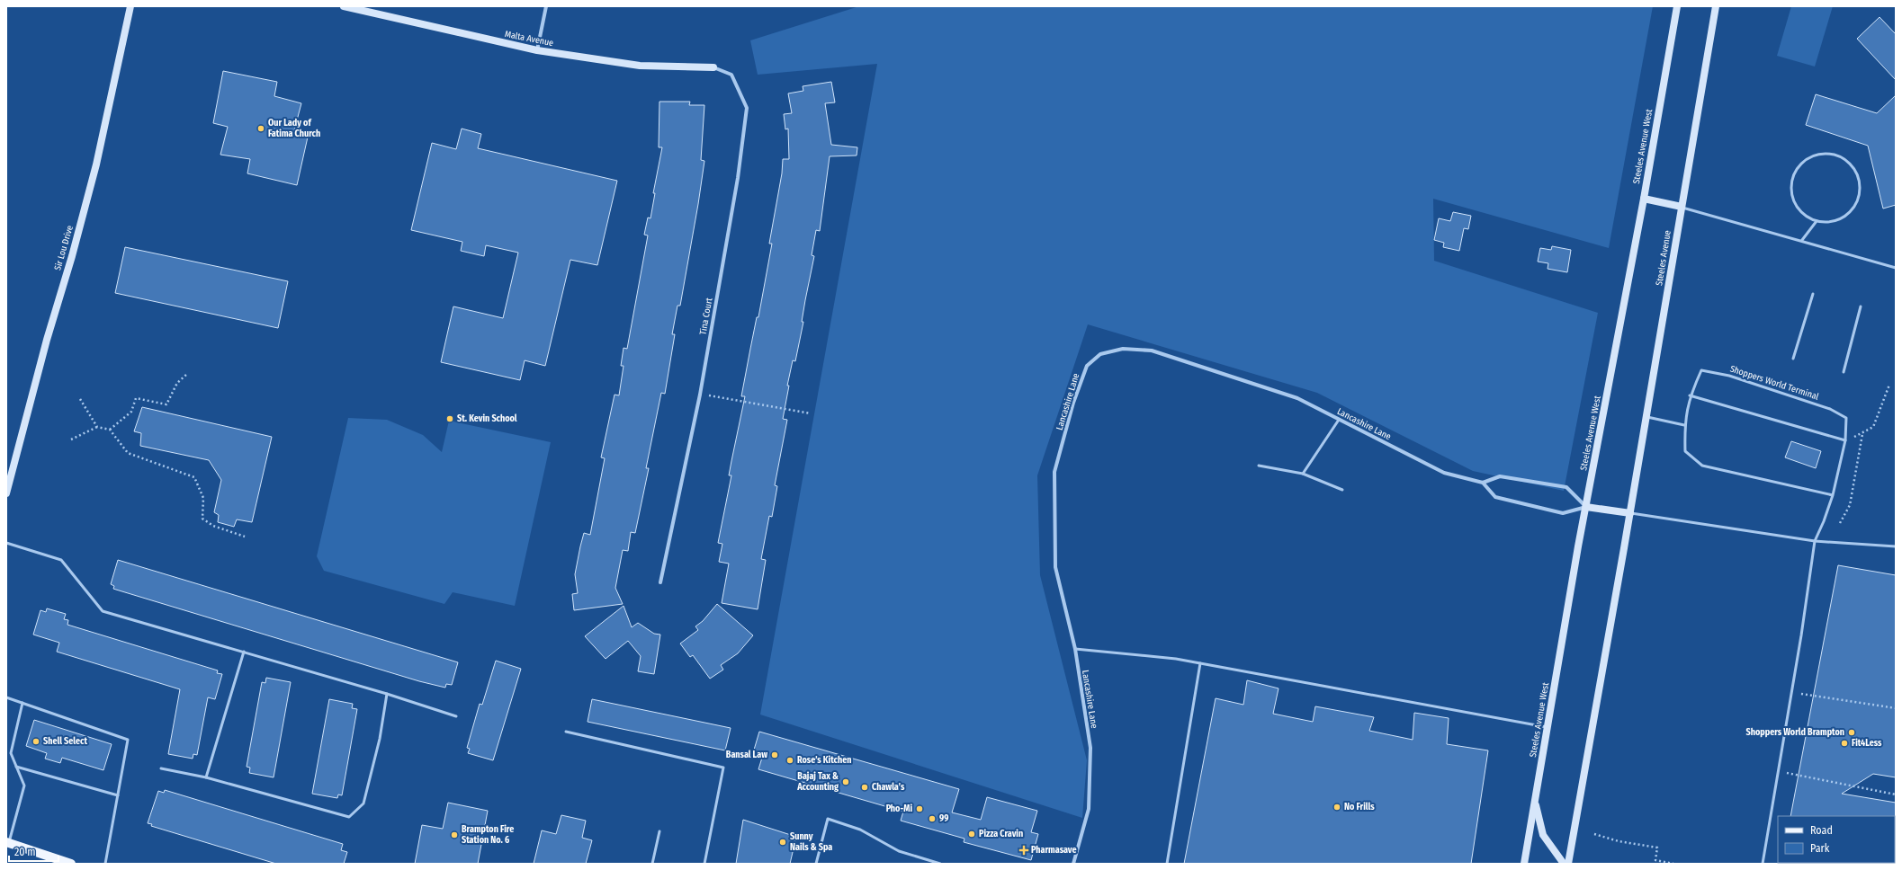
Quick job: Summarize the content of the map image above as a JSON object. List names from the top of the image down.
{
  "streets": {
    "main road": [
      "Malta Avenue",
      "Steeles Avenue West",
      "Sir Lou Drive",
      "Steeles Avenue"
    ],
    "street": ["Tina Court", "Lancashire Lane"],
    "lane": ["Shoppers World Terminal"]
  },
  "crossings": [
    ["Malta Avenue", "Tina Court"]
  ],
  "places": {
    "other": [
      "Our Lady of Fatima Church",
      "St. Kevin School",
      "Shoppers World Brampton",
      "Shell Select",
      "Fit4Less",
      "Bansal Law",
      "Rose’s Kitchen",
      "Bajaj Tax & Accounting",
      "Chawla’s",
      "No Frills",
      "Pho-Mi",
      "99",
      "Pizza Cravin",
      "Brampton Fire Station No. 6",
      "Sunny Nails & Spa"
    ],
    "health": ["Pharmasave"]
  },
  "legend": ["Road", "Park"],
  "scale_bar": "20 m"
}
